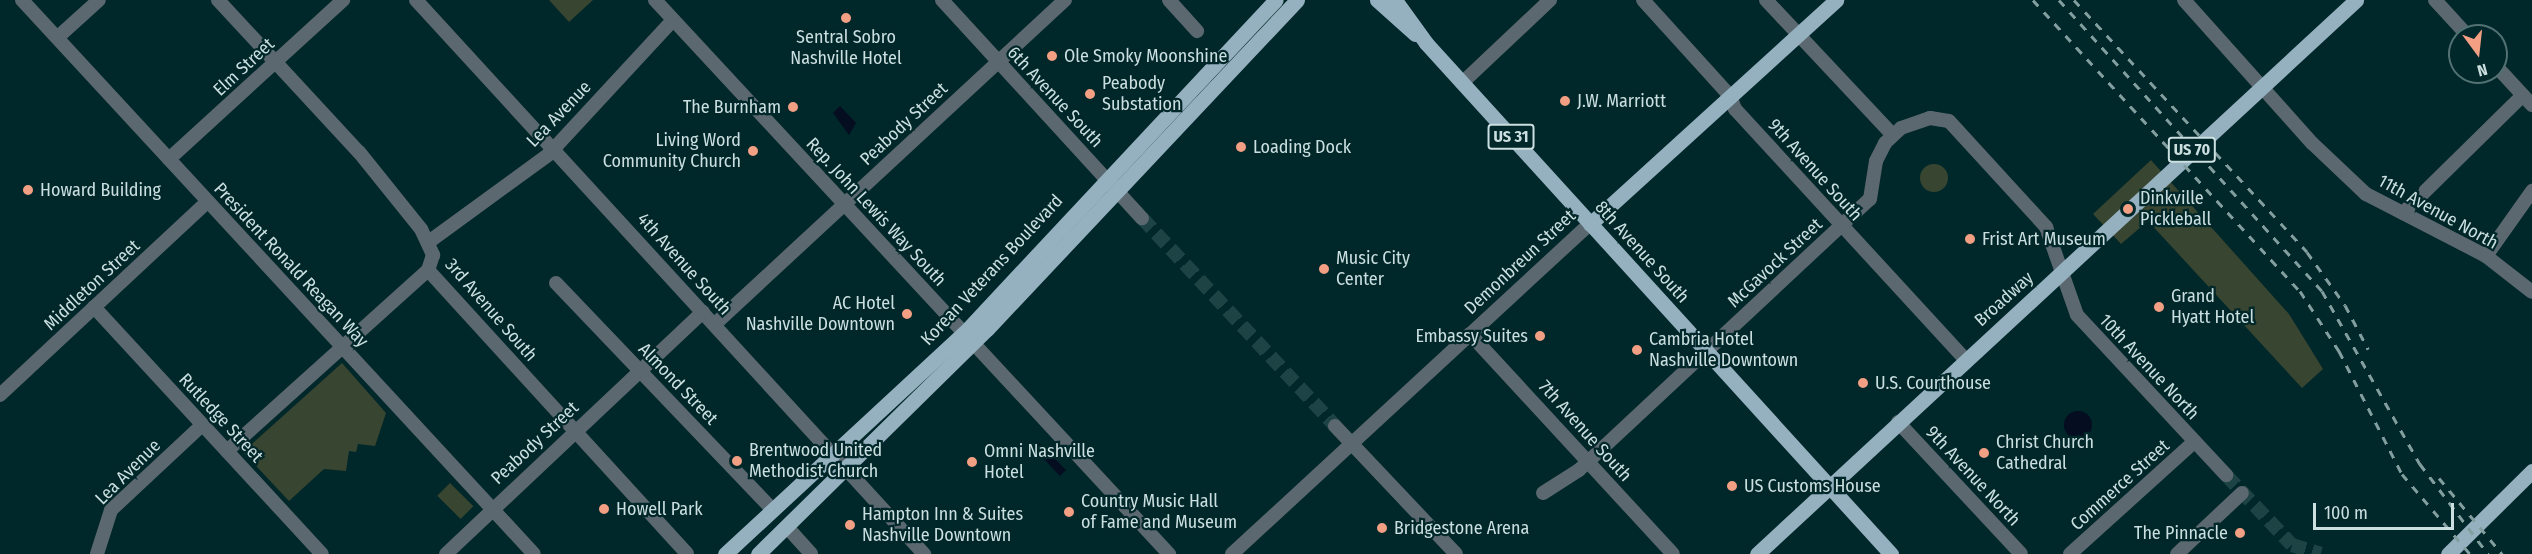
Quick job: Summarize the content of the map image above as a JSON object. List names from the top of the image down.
{
  "streets": {
    "main road": [
      "US 31",
      "US 70",
      "8th Avenue South",
      "Demonbreun Street",
      "Korean Veterans Boulevard",
      "Broadway"
    ],
    "street": [
      "Elm Street",
      "6th Avenue South",
      "Lea Avenue",
      "Peabody Street",
      "9th Avenue South",
      "Rep. John Lewis Way South",
      "11th Avenue North",
      "McGavock Street",
      "4th Avenue South",
      "President Ronald Reagan Way",
      "Middleton Street",
      "3rd Avenue South",
      "10th Avenue North",
      "Almond Street",
      "Rutledge Street",
      "7th Avenue South",
      "9th Avenue North",
      "Commerce Street"
    ]
  },
  "crossings": [
    ["Elm Street", "President Ronald Reagan Way"],
    ["6th Avenue South", "Peabody Street"],
    ["6th Avenue South", "Korean Veterans Boulevard"],
    ["Lea Avenue", "Rep. John Lewis Way South"],
    ["Lea Avenue", "4th Avenue South"],
    ["Lea Avenue", "3rd Avenue South"],
    ["Lea Avenue", "Rutledge Street"],
    ["Peabody Street", "Rep. John Lewis Way South"],
    ["Peabody Street", "4th Avenue South"],
    ["Peabody Street", "President Ronald Reagan Way"],
    ["Peabody Street", "3rd Avenue South"],
    ["Peabody Street", "Almond Street"],
    ["US 31", "8th Avenue South"],
    ["US 31", "Broadway"],
    ["9th Avenue South", "Demonbreun Street"],
    ["9th Avenue South", "McGavock Street"],
    ["9th Avenue South", "Broadway"],
    ["Rep. John Lewis Way South", "Korean Veterans Boulevard"],
    ["8th Avenue South", "Demonbreun Street"],
    ["8th Avenue South", "McGavock Street"],
    ["8th Avenue South", "Broadway"],
    ["Demonbreun Street", "7th Avenue South"],
    ["McGavock Street", "7th Avenue South"],
    ["4th Avenue South", "Korean Veterans Boulevard"],
    ["President Ronald Reagan Way", "Middleton Street"],
    ["Korean Veterans Boulevard", "Almond Street"],
    ["Middleton Street", "Rutledge Street"],
    ["Broadway", "10th Avenue North"],
    ["Broadway", "9th Avenue North"],
    ["10th Avenue North", "Commerce Street"]
  ],
  "places": [
    "Sentral Sobro Nashville Hotel",
    "Ole Smoky Moonshine",
    "Peabody Substation",
    "J.W. Marriott",
    "The Burnham",
    "Loading Dock",
    "Living Word Community Church",
    "Howard Building",
    "Dinkville Pickleball",
    "Frist Art Museum",
    "Music City Center",
    "Grand Hyatt Hotel",
    "AC Hotel Nashville Downtown",
    "Embassy Suites",
    "Cambria Hotel Nashville Downtown",
    "U.S. Courthouse",
    "Christ Church Cathedral",
    "Brentwood United Methodist Church",
    "Omni Nashville Hotel",
    "US Customs House",
    "Howell Park",
    "Country Music Hall of Fame and Museum",
    "Hampton Inn & Suites Nashville Downtown",
    "Bridgestone Arena",
    "The Pinnacle"
  ],
  "scale_bar": "100 m",
  "north": "bottom"
}
